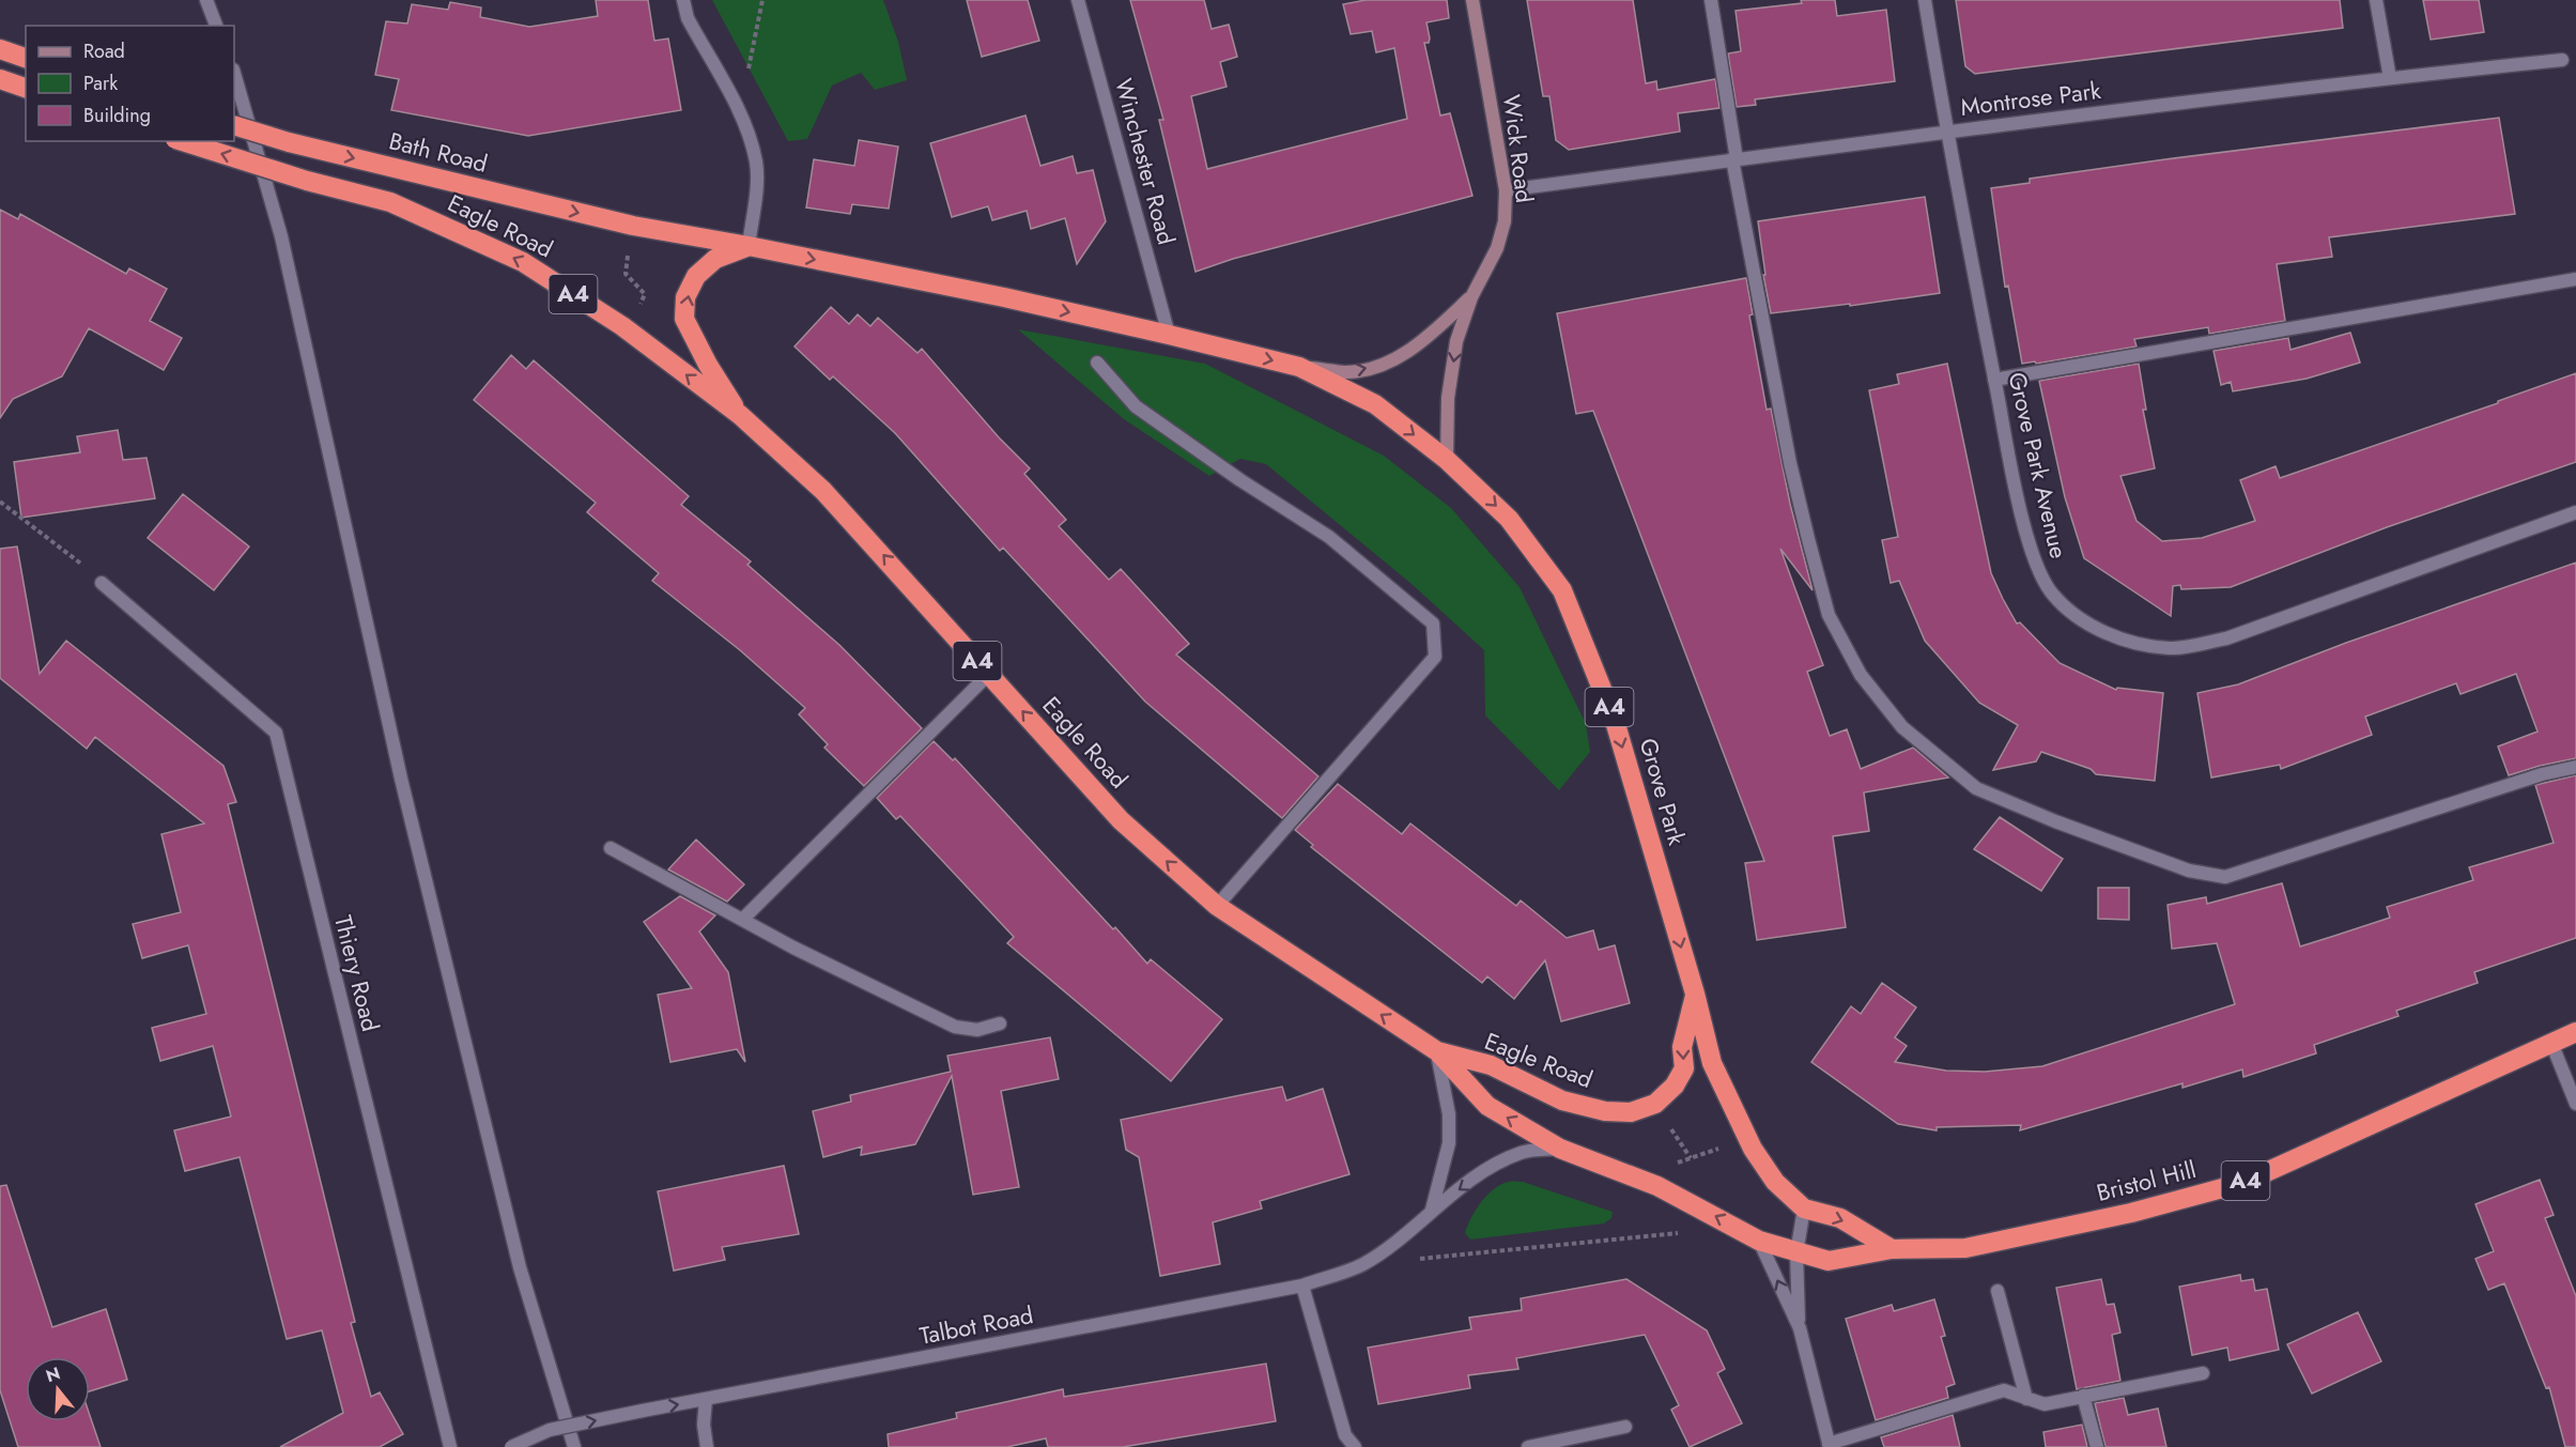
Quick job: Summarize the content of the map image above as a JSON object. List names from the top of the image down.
{
  "streets": {
    "highway": [
      "Bath Road",
      "Eagle Road",
      "A4",
      "Grove Park",
      "Bristol Hill"
    ],
    "street": [
      "Montrose Park",
      "Wick Road",
      "Winchester Road",
      "Grove Park Avenue",
      "Thiery Road",
      "Talbot Road"
    ]
  },
  "crossings": [
    ["Montrose Park", "Wick Road"],
    ["Montrose Park", "Grove Park Avenue"],
    ["Wick Road", "A4"],
    ["Wick Road", "Grove Park"],
    ["Bath Road", "A4"],
    ["Winchester Road", "A4"],
    ["Eagle Road", "A4"],
    ["Eagle Road", "Grove Park"],
    ["Eagle Road", "Bristol Hill"],
    ["Eagle Road", "Talbot Road"],
    ["A4", "Grove Park"],
    ["A4", "Bristol Hill"]
  ],
  "one_way": ["Bath Road", "Eagle Road", "Grove Park"],
  "legend": ["Road", "Park", "Building"],
  "north": "top"
}
